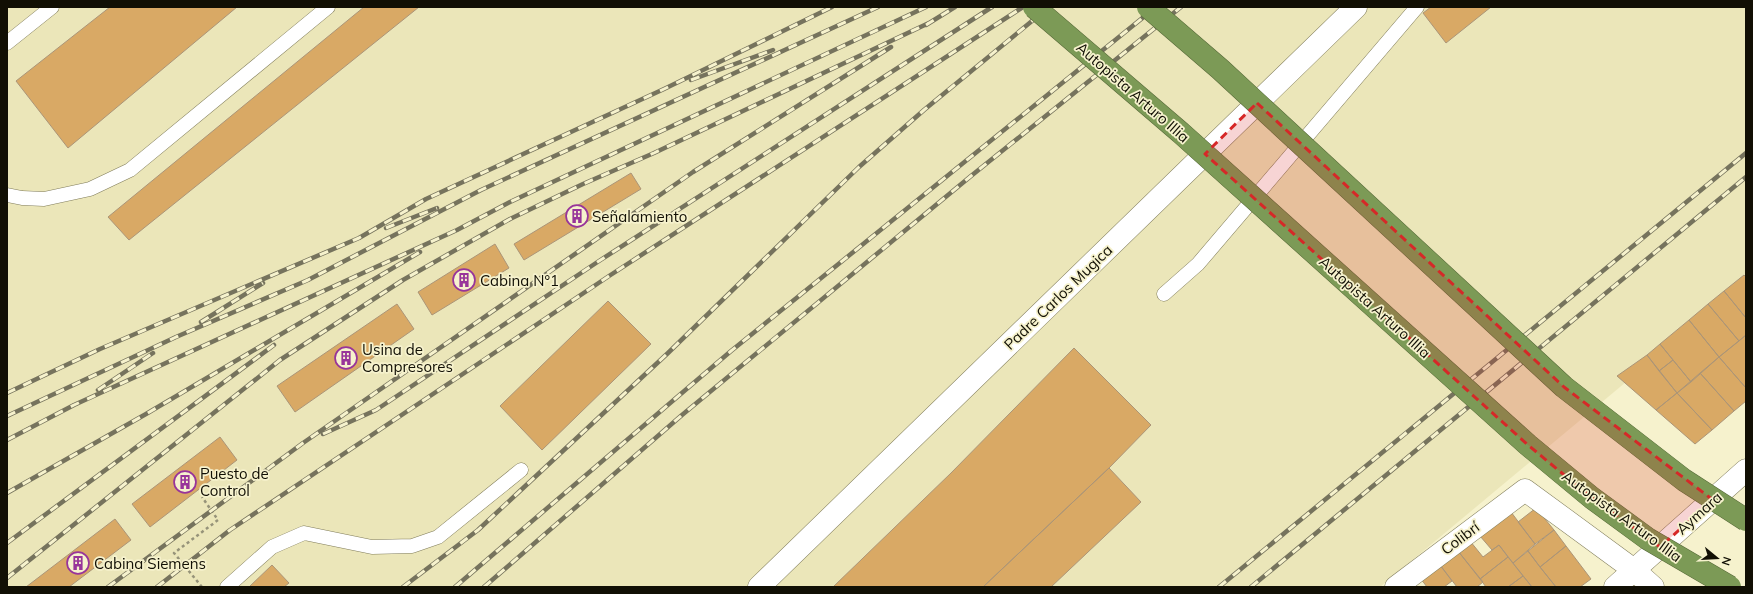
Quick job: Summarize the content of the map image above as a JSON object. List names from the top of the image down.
{
  "streets": {
    "highway": ["Autopista Arturo Illia"],
    "street": ["Padre Carlos Mugica", "Aymara", "Colibrí"]
  },
  "crossings": [
    ["Aymara", "Colibrí"]
  ],
  "places": {
    "building": [
      "Señalamiento",
      "Cabina N°1",
      "Usina de Compresores",
      "Puesto de Control",
      "Cabina Siemens"
    ]
  },
  "north": "right"
}
